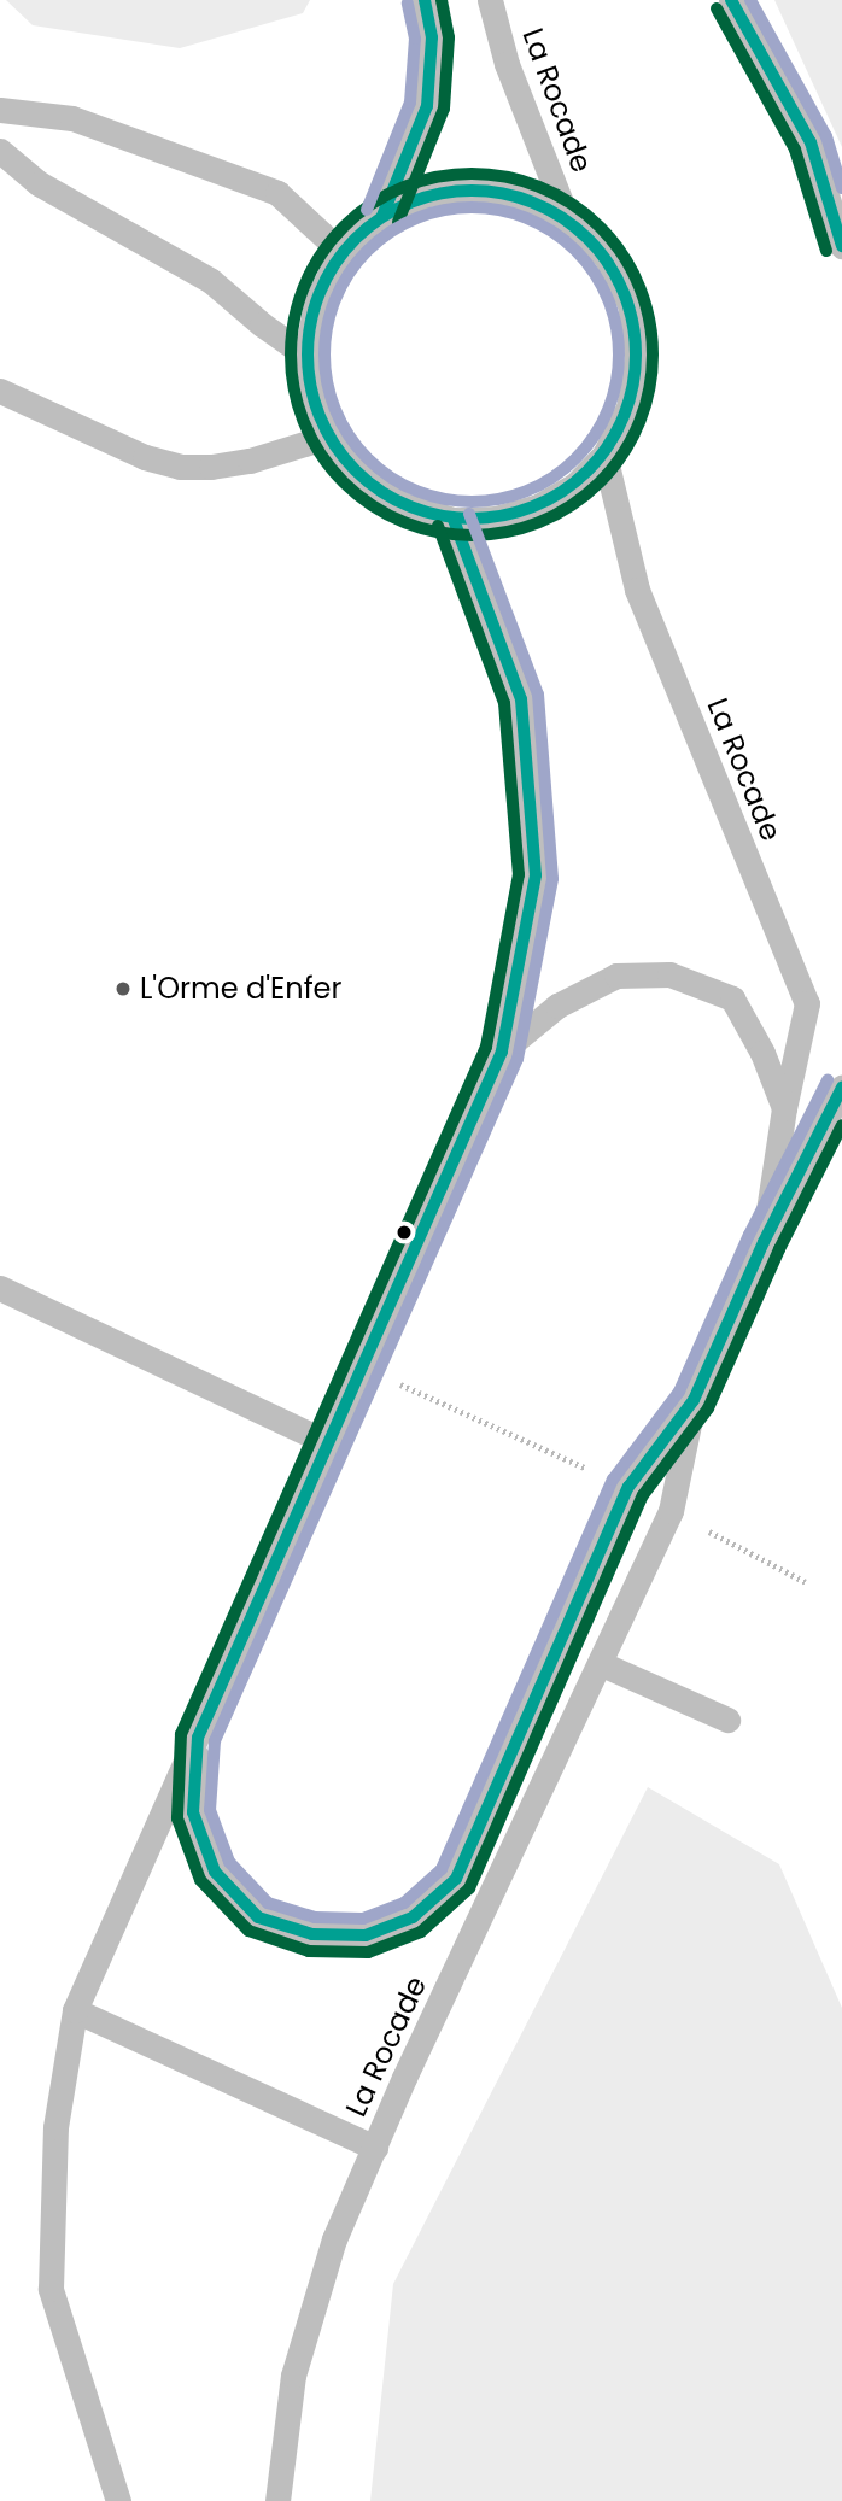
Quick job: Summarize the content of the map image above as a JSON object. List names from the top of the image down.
{
  "streets": {
    "lane": ["La Rocade"]
  },
  "places": ["L'Orme d'Enfer"]
}
